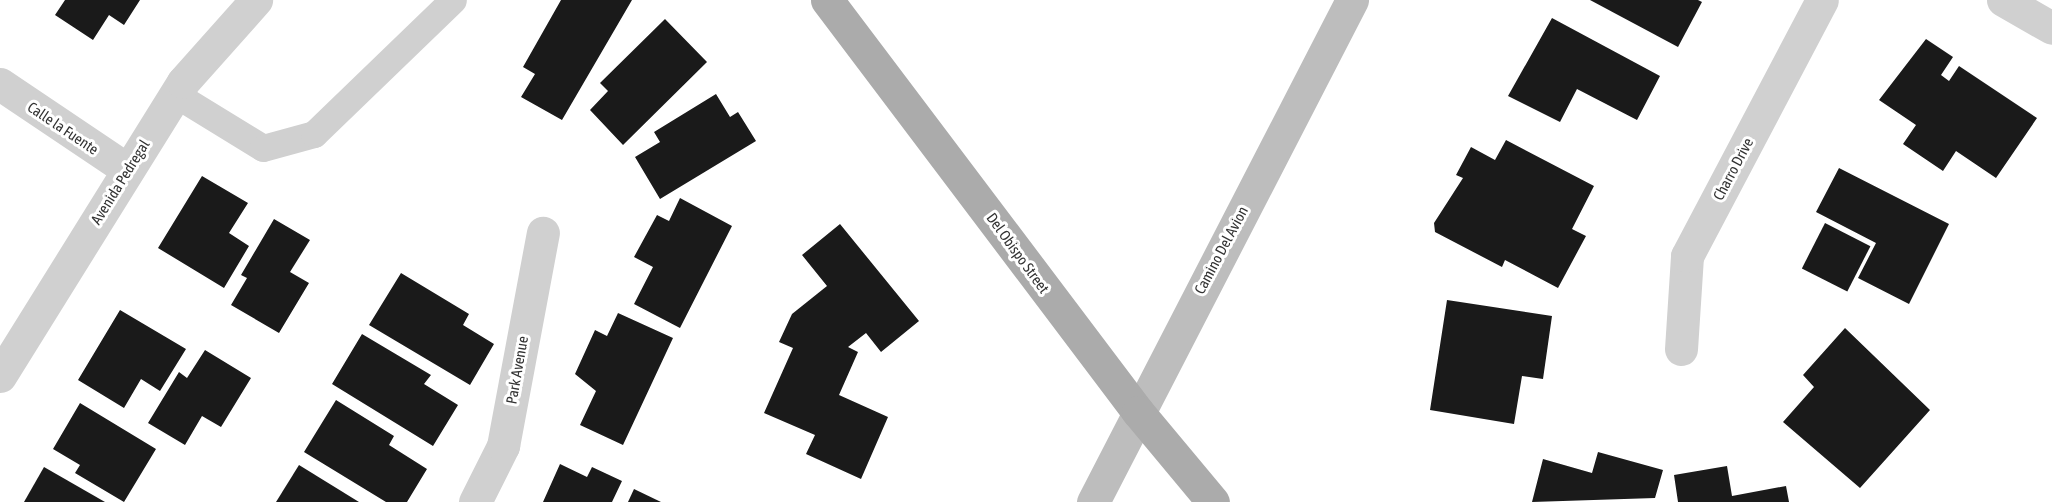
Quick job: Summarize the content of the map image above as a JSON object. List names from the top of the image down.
{
  "streets": {
    "main road": ["Camino Del Avion", "Del Obispo Street"],
    "street": [
      "Calle la Fuente",
      "Charro Drive",
      "Avenida Pedregal",
      "Park Avenue"
    ]
  },
  "crossings": [
    ["Calle la Fuente", "Avenida Pedregal"],
    ["Camino Del Avion", "Del Obispo Street"]
  ]
}
